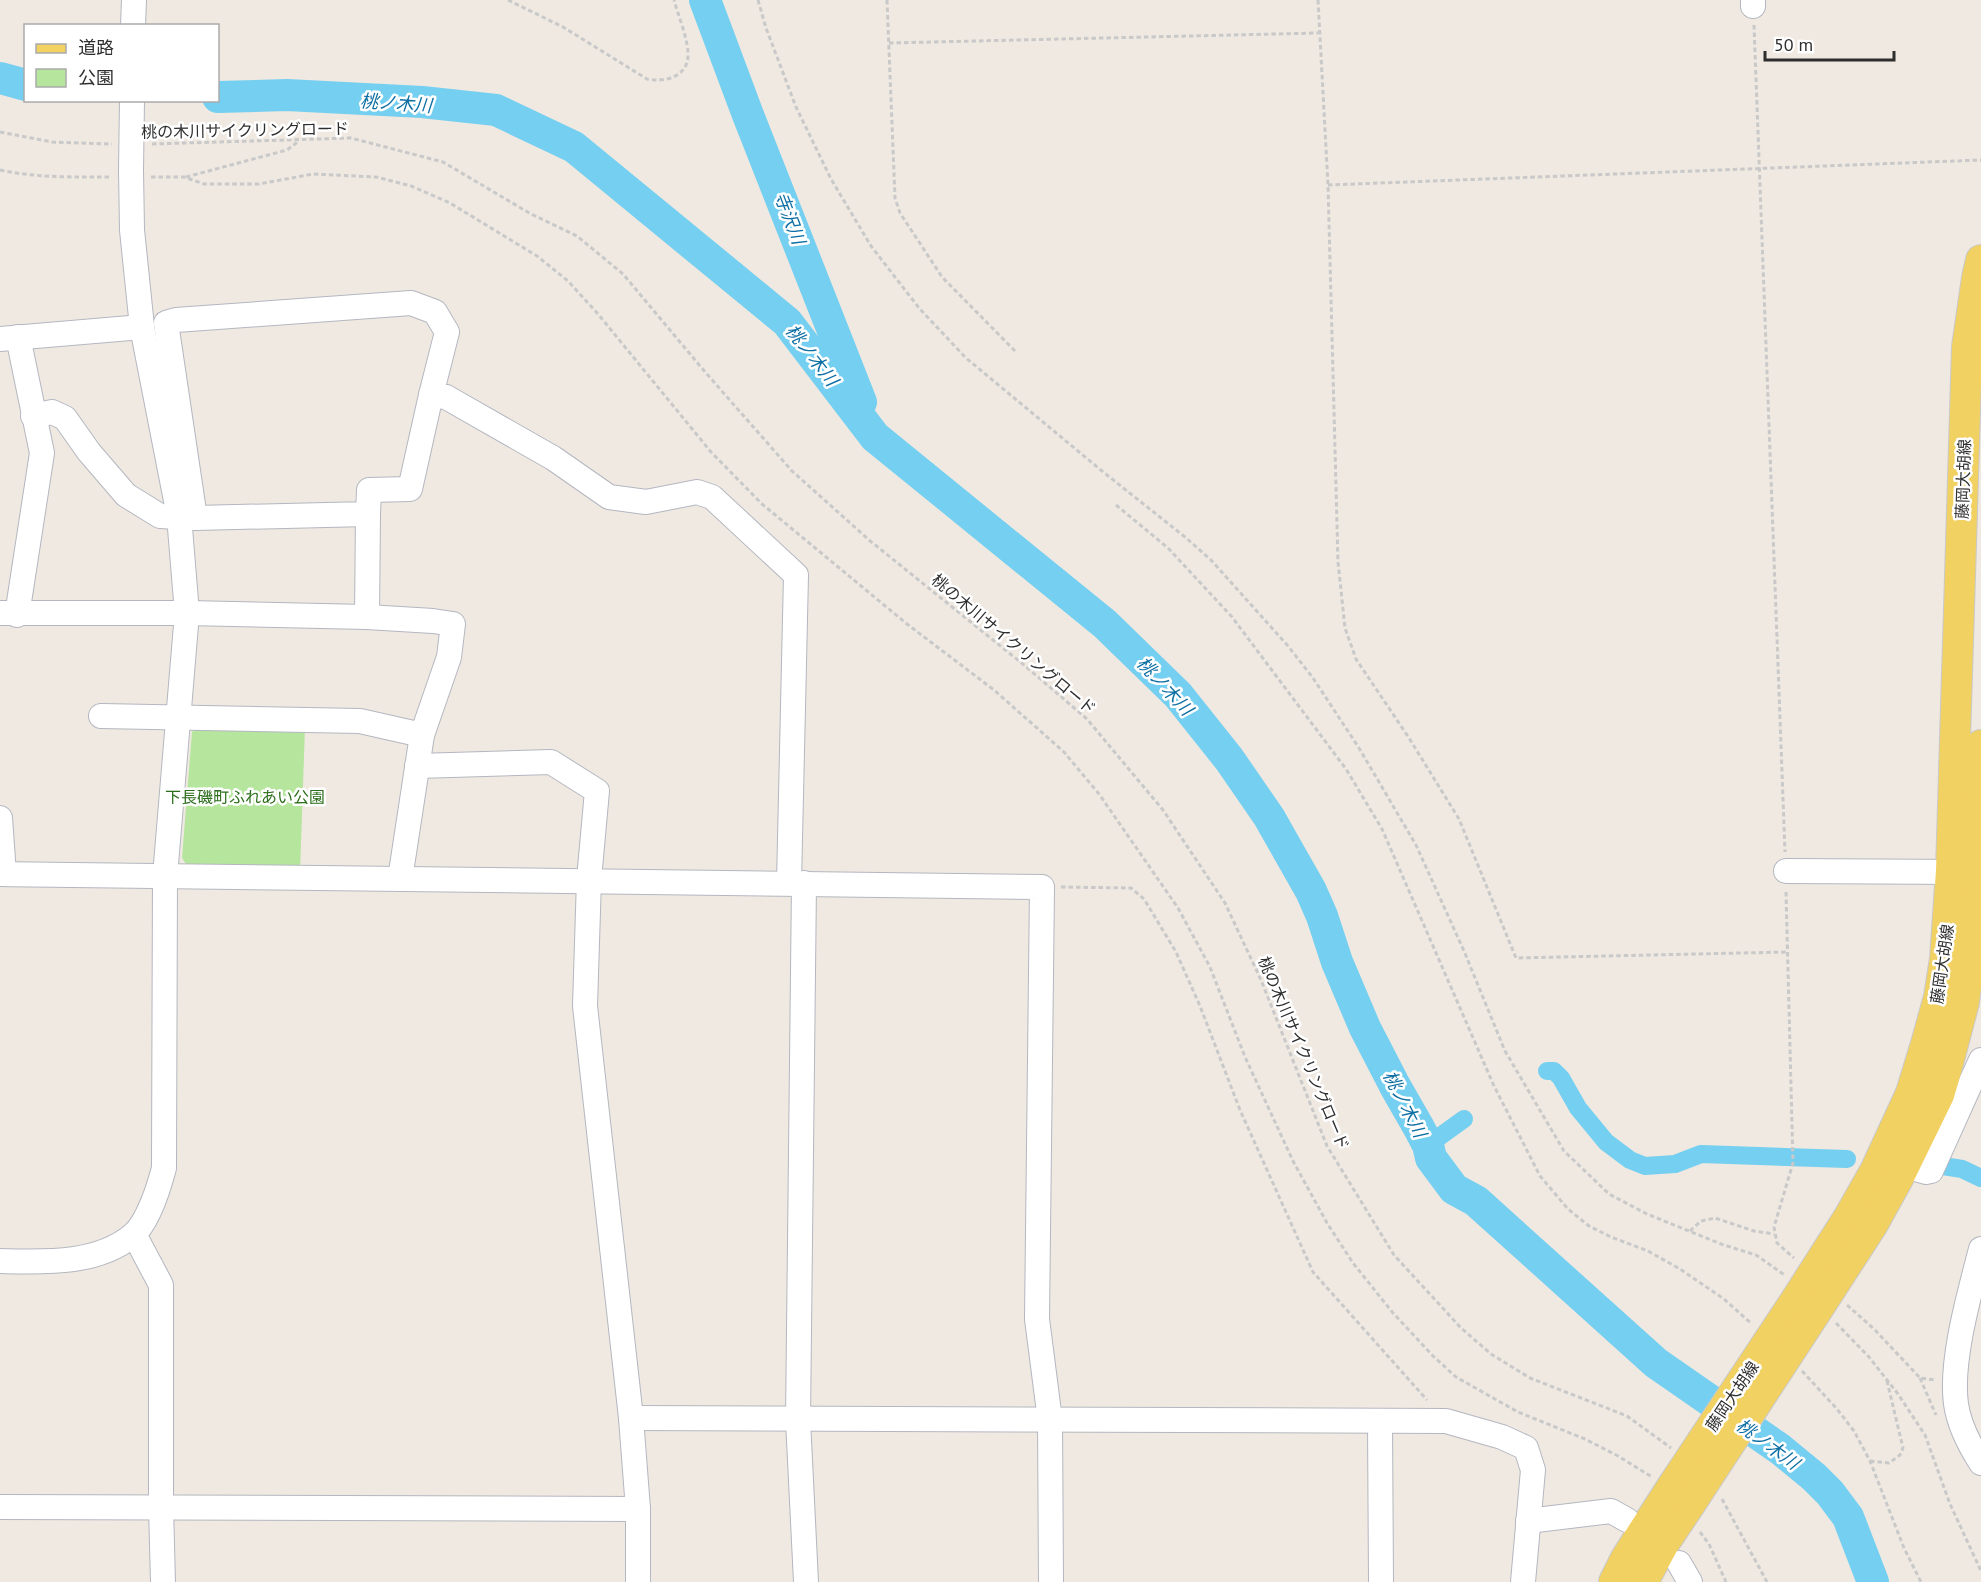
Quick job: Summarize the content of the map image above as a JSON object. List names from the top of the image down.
{
  "streets": {
    "main road": ["藤岡大胡線"],
    "path": ["桃の木川サイクリングロード"]
  },
  "water": ["桃ノ木川", "寺沢川"],
  "parks": ["下長磯町ふれあい公園"],
  "legend": ["道路", "公園"],
  "scale_bar": "50 m"
}
